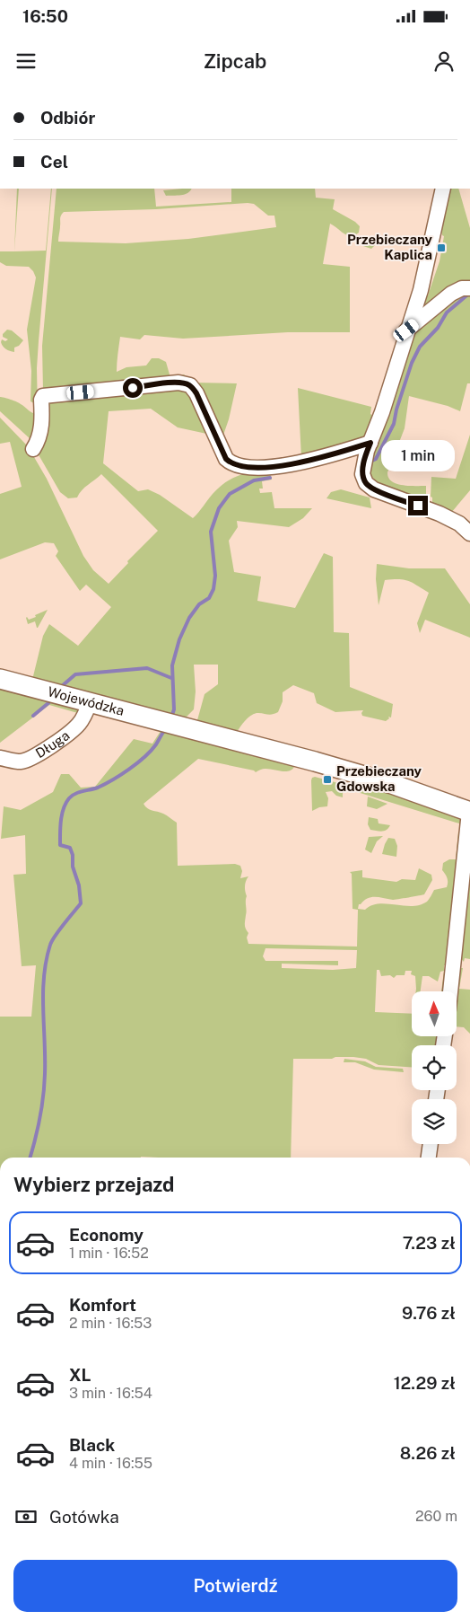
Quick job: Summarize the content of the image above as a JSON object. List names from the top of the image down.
{
  "streets": {
    "main road": ["Wojewódzka"],
    "street": ["Długa"]
  },
  "crossings": [
    ["Wojewódzka", "Długa"]
  ],
  "places": {
    "transit": ["Przebieczany Kaplica", "Przebieczany Gdowska"]
  },
  "north": "top",
  "page": {
    "status": "16:50",
    "header": "Zipcab",
    "banner": ["Odbiór", "Cel"],
    "bubble": "1 min",
    "heading": "Wybierz przejazd",
    "list": [
      {
        "name": "Economy",
        "note": "1 min · 16:52",
        "value": "7.23 zł"
      },
      {
        "name": "Komfort",
        "note": "2 min · 16:53",
        "value": "9.76 zł"
      },
      {
        "name": "XL",
        "note": "3 min · 16:54",
        "value": "12.29 zł"
      },
      {
        "name": "Black",
        "note": "4 min · 16:55",
        "value": "8.26 zł"
      }
    ],
    "pay": ["Gotówka", "260 m"],
    "buttons": "Potwierdź"
  }
}
